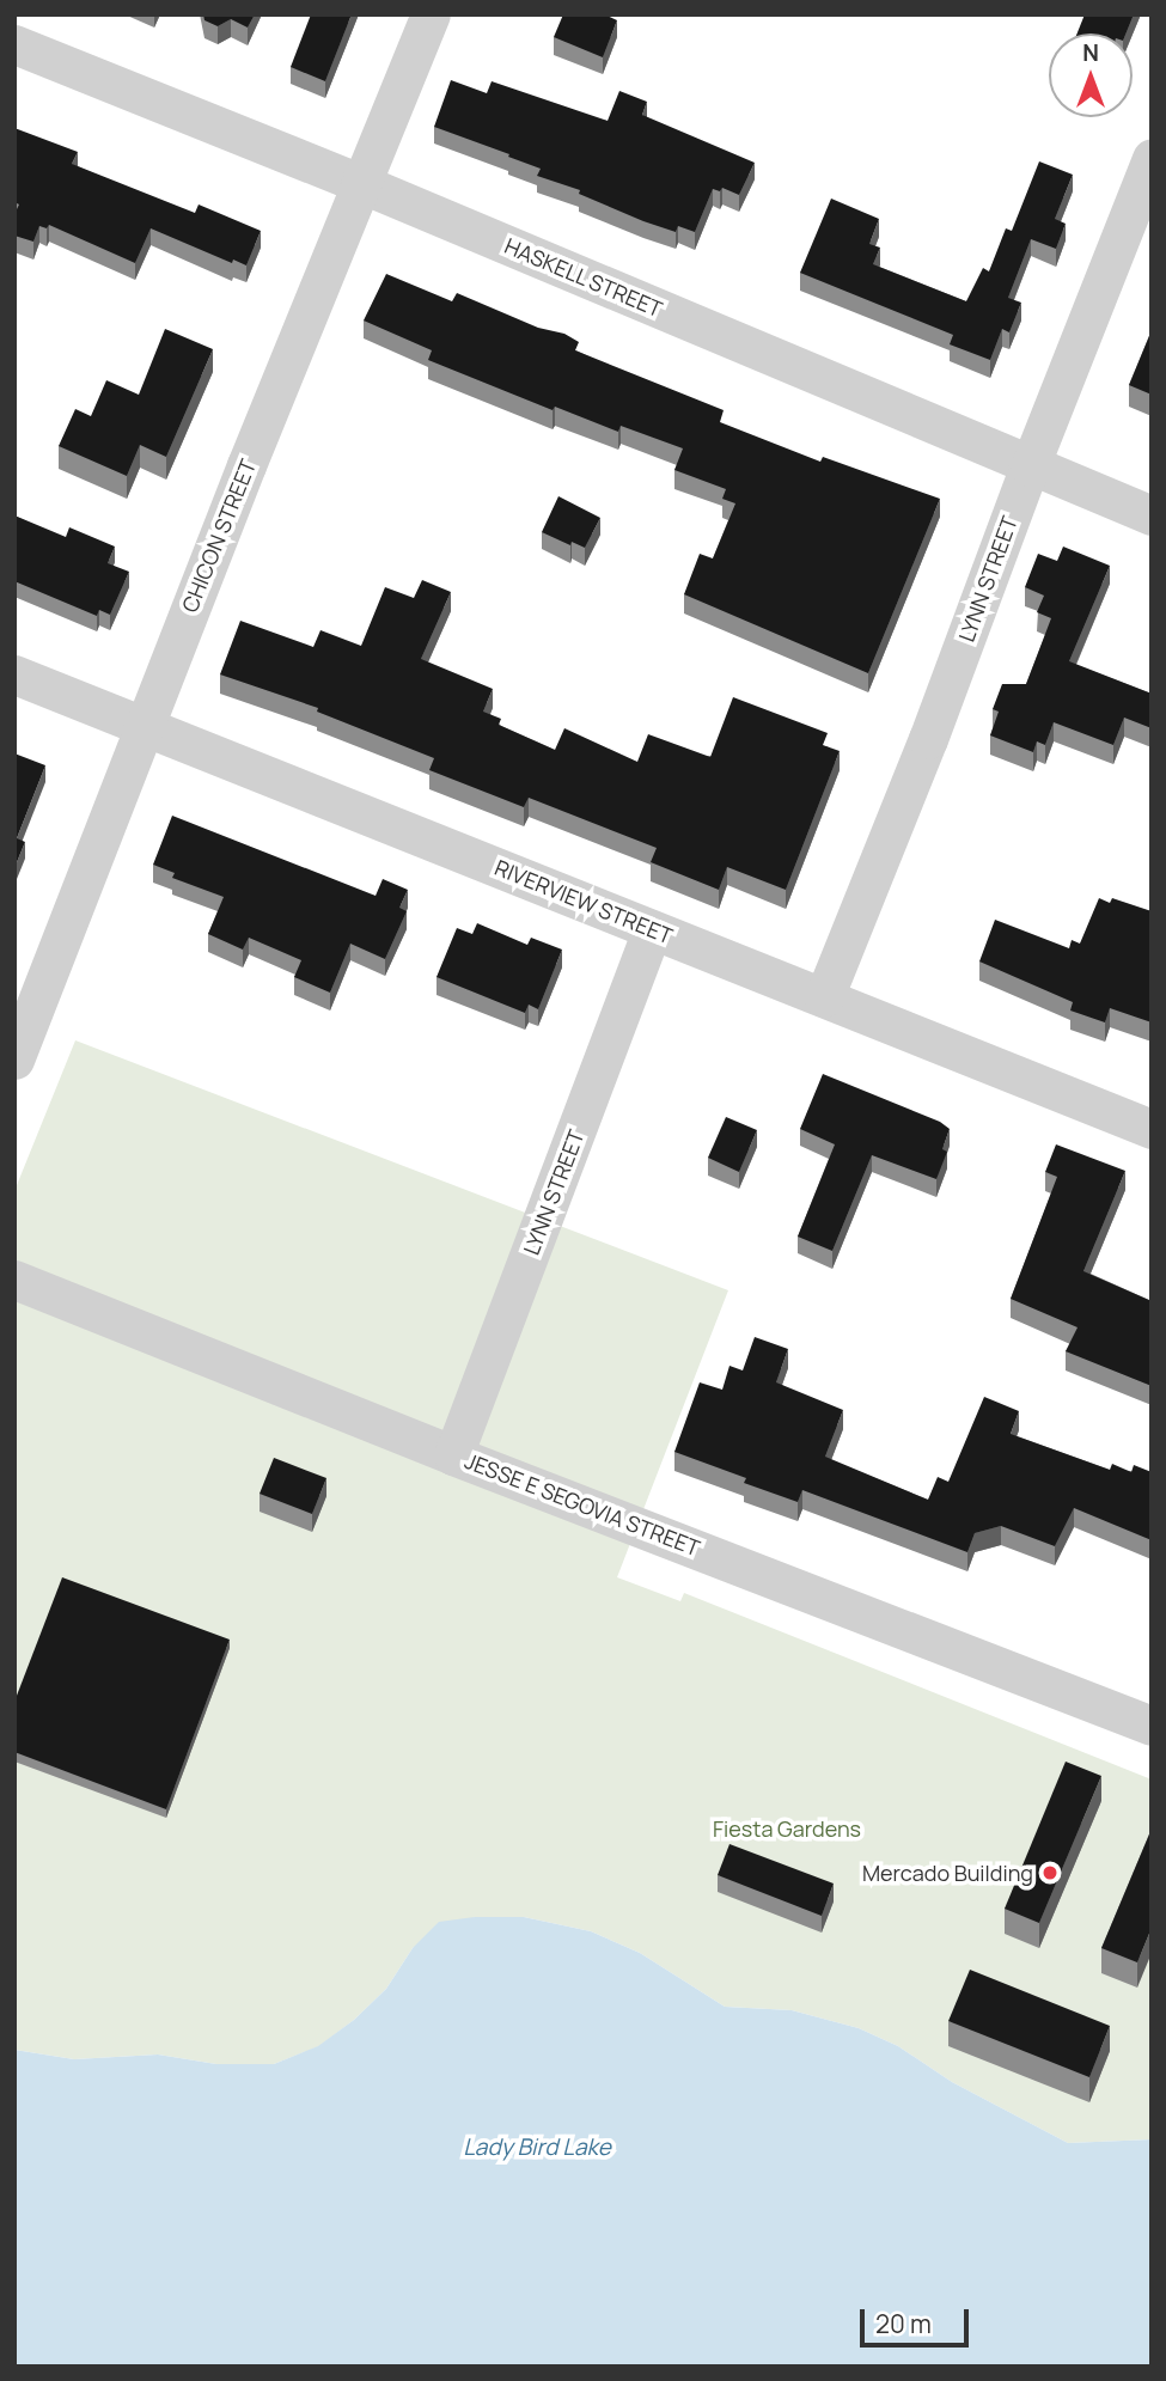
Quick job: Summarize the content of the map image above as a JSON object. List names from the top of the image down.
{
  "streets": {
    "street": [
      "HASKELL STREET",
      "CHICON STREET",
      "LYNN STREET",
      "RIVERVIEW STREET",
      "JESSE E SEGOVIA STREET"
    ]
  },
  "crossings": [
    ["HASKELL STREET", "CHICON STREET"],
    ["HASKELL STREET", "LYNN STREET"],
    ["CHICON STREET", "RIVERVIEW STREET"],
    ["LYNN STREET", "RIVERVIEW STREET"],
    ["LYNN STREET", "JESSE E SEGOVIA STREET"]
  ],
  "water": ["Lady Bird Lake"],
  "parks": ["Fiesta Gardens"],
  "places": ["Mercado Building"],
  "scale_bar": "20 m",
  "north": "top"
}
